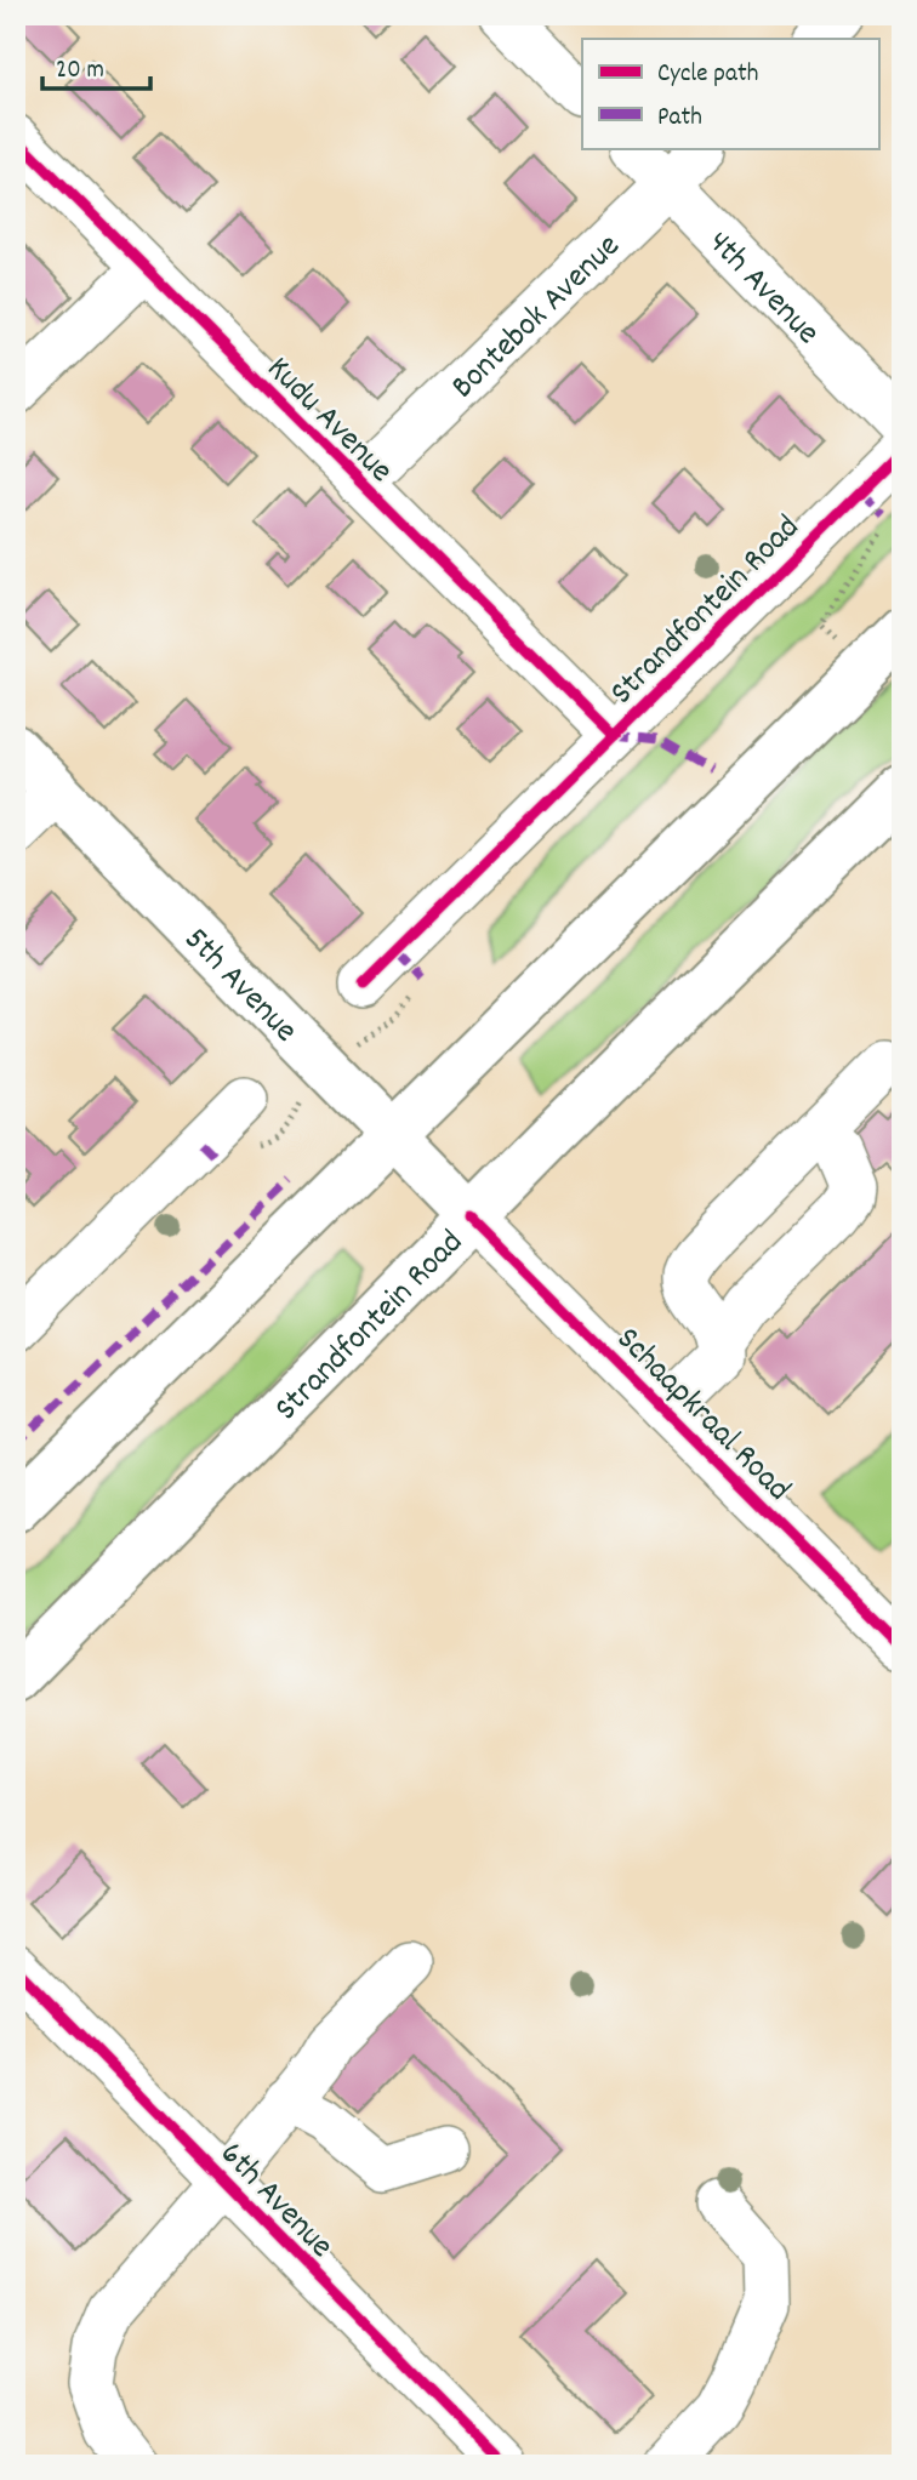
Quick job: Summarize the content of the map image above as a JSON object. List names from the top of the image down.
{
  "streets": {
    "main road": ["Strandfontein Road", "5th Avenue"],
    "street": [
      "4th Avenue",
      "Bontebok Avenue",
      "Kudu Avenue",
      "Schaapkraal Road",
      "6th Avenue"
    ]
  },
  "crossings": [
    ["4th Avenue", "Bontebok Avenue"],
    ["Bontebok Avenue", "Kudu Avenue"],
    ["Kudu Avenue", "Strandfontein Road"],
    ["Strandfontein Road", "5th Avenue"],
    ["Strandfontein Road", "Schaapkraal Road"],
    ["5th Avenue", "Schaapkraal Road"]
  ],
  "legend": ["Cycle path", "Path"],
  "scale_bar": "20 m"
}
